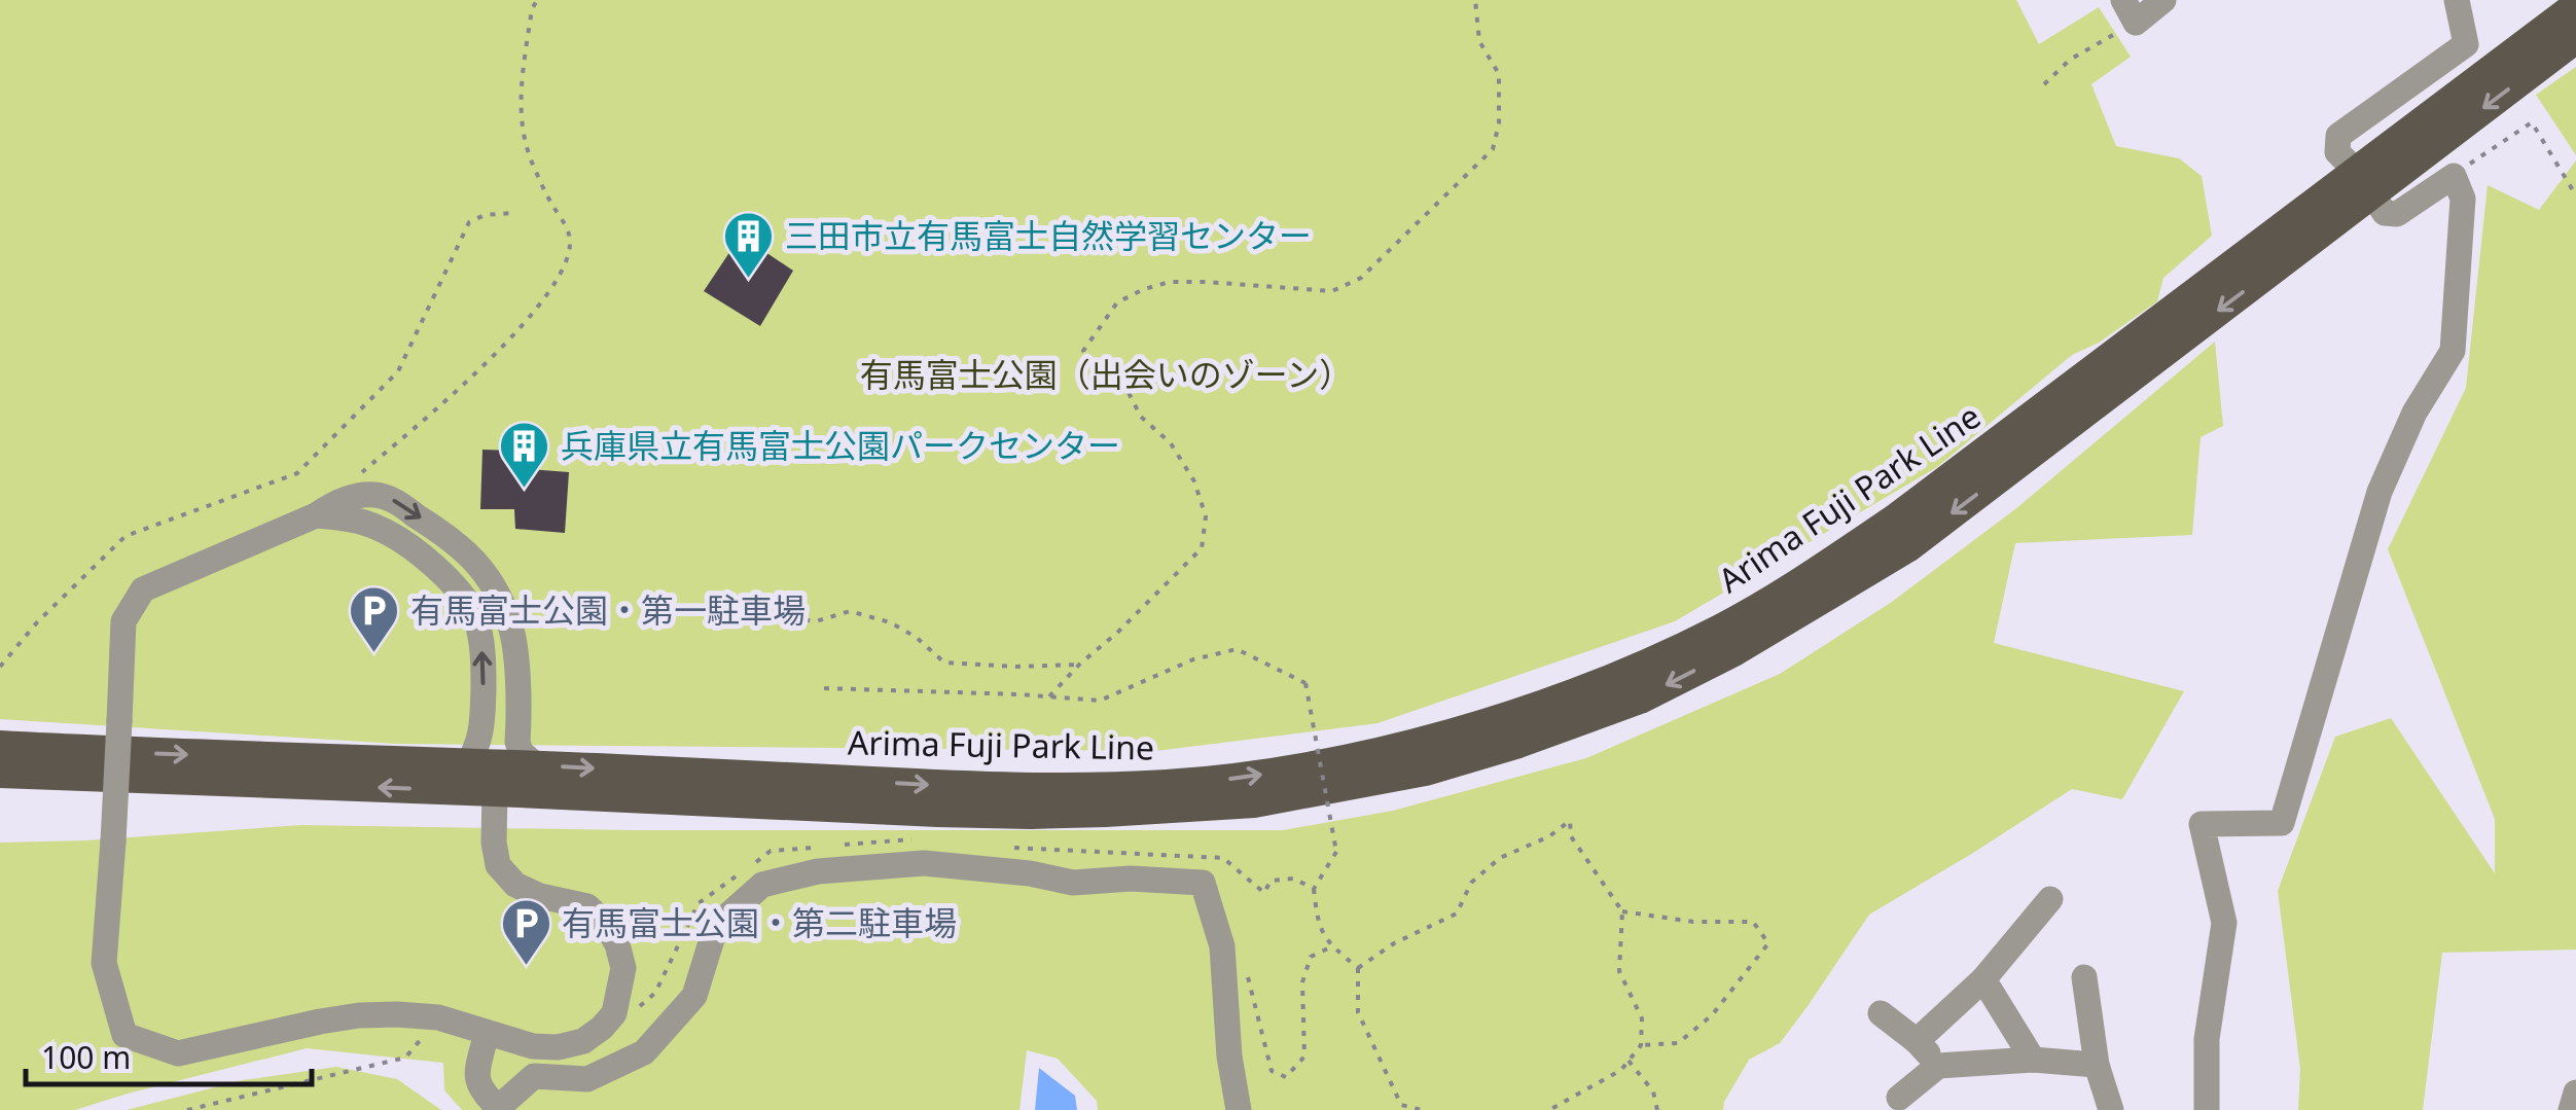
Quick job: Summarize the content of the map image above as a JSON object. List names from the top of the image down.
{
  "streets": {
    "main road": ["Arima Fuji Park Line"]
  },
  "parks": ["有馬富士公園（出会いのゾーン）"],
  "places": {
    "building": ["三田市立有馬富士自然学習センター", "兵庫県立有馬富士公園パークセンター"],
    "parking": ["有馬富士公園・第一駐車場", "有馬富士公園・第二駐車場"]
  },
  "scale_bar": "100 m"
}
